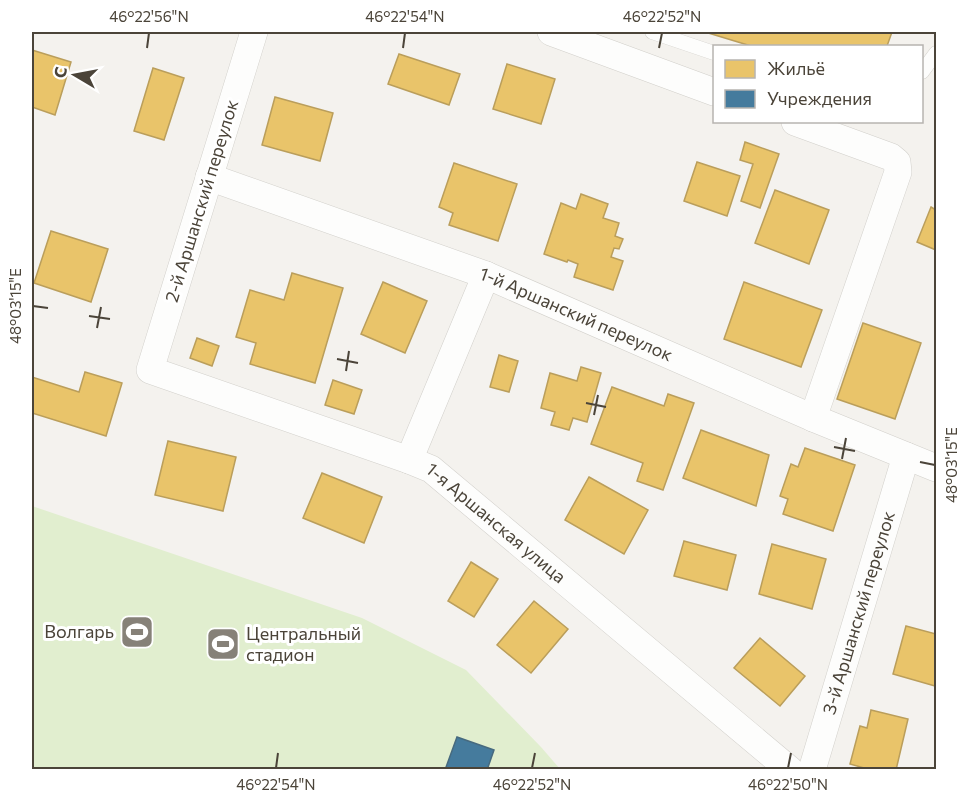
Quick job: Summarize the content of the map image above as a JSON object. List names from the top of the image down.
{
  "streets": {
    "street": [
      "2-й Аршанский переулок",
      "1-й Аршанский переулок",
      "1-я Аршанская улица",
      "3-й Аршанский переулок"
    ]
  },
  "crossings": [
    ["2-й Аршанский переулок", "1-й Аршанский переулок"],
    ["2-й Аршанский переулок", "1-я Аршанская улица"],
    ["1-й Аршанский переулок", "3-й Аршанский переулок"]
  ],
  "places": {
    "sports": ["Волгарь", "Центральный стадион"]
  },
  "legend": ["Жильё", "Учреждения"],
  "north": "left",
  "coordinates": [
    "46°22'56\"N",
    "46°22'54\"N",
    "46°22'52\"N",
    "48°03'15\"E",
    "46°22'50\"N"
  ]
}
